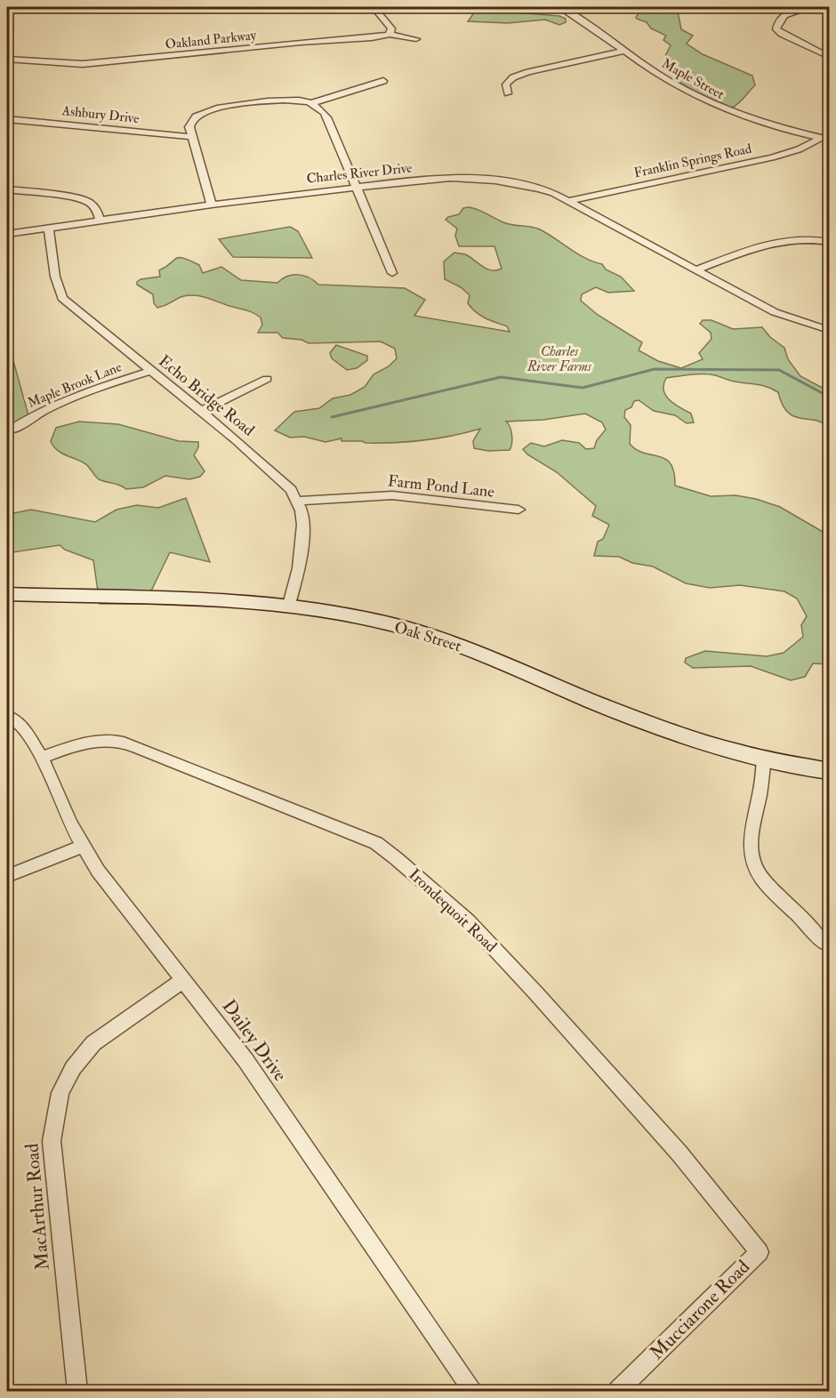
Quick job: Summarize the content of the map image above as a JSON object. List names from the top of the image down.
{
  "streets": {
    "main road": ["Oak Street"],
    "street": [
      "Oakland Parkway",
      "Maple Street",
      "Ashbury Drive",
      "Franklin Springs Road",
      "Charles River Drive",
      "Maple Brook Lane",
      "Echo Bridge Road",
      "Farm Pond Lane",
      "Irondequoit Road",
      "Dailey Drive",
      "MacArthur Road",
      "Mucciarone Road"
    ]
  },
  "crossings": [
    ["Maple Street", "Franklin Springs Road"],
    ["Franklin Springs Road", "Charles River Drive"],
    ["Charles River Drive", "Echo Bridge Road"],
    ["Maple Brook Lane", "Echo Bridge Road"],
    ["Echo Bridge Road", "Farm Pond Lane"],
    ["Echo Bridge Road", "Oak Street"],
    ["Irondequoit Road", "Dailey Drive"],
    ["Irondequoit Road", "Mucciarone Road"],
    ["Dailey Drive", "MacArthur Road"]
  ],
  "parks": ["Charles River Farms"]
}
